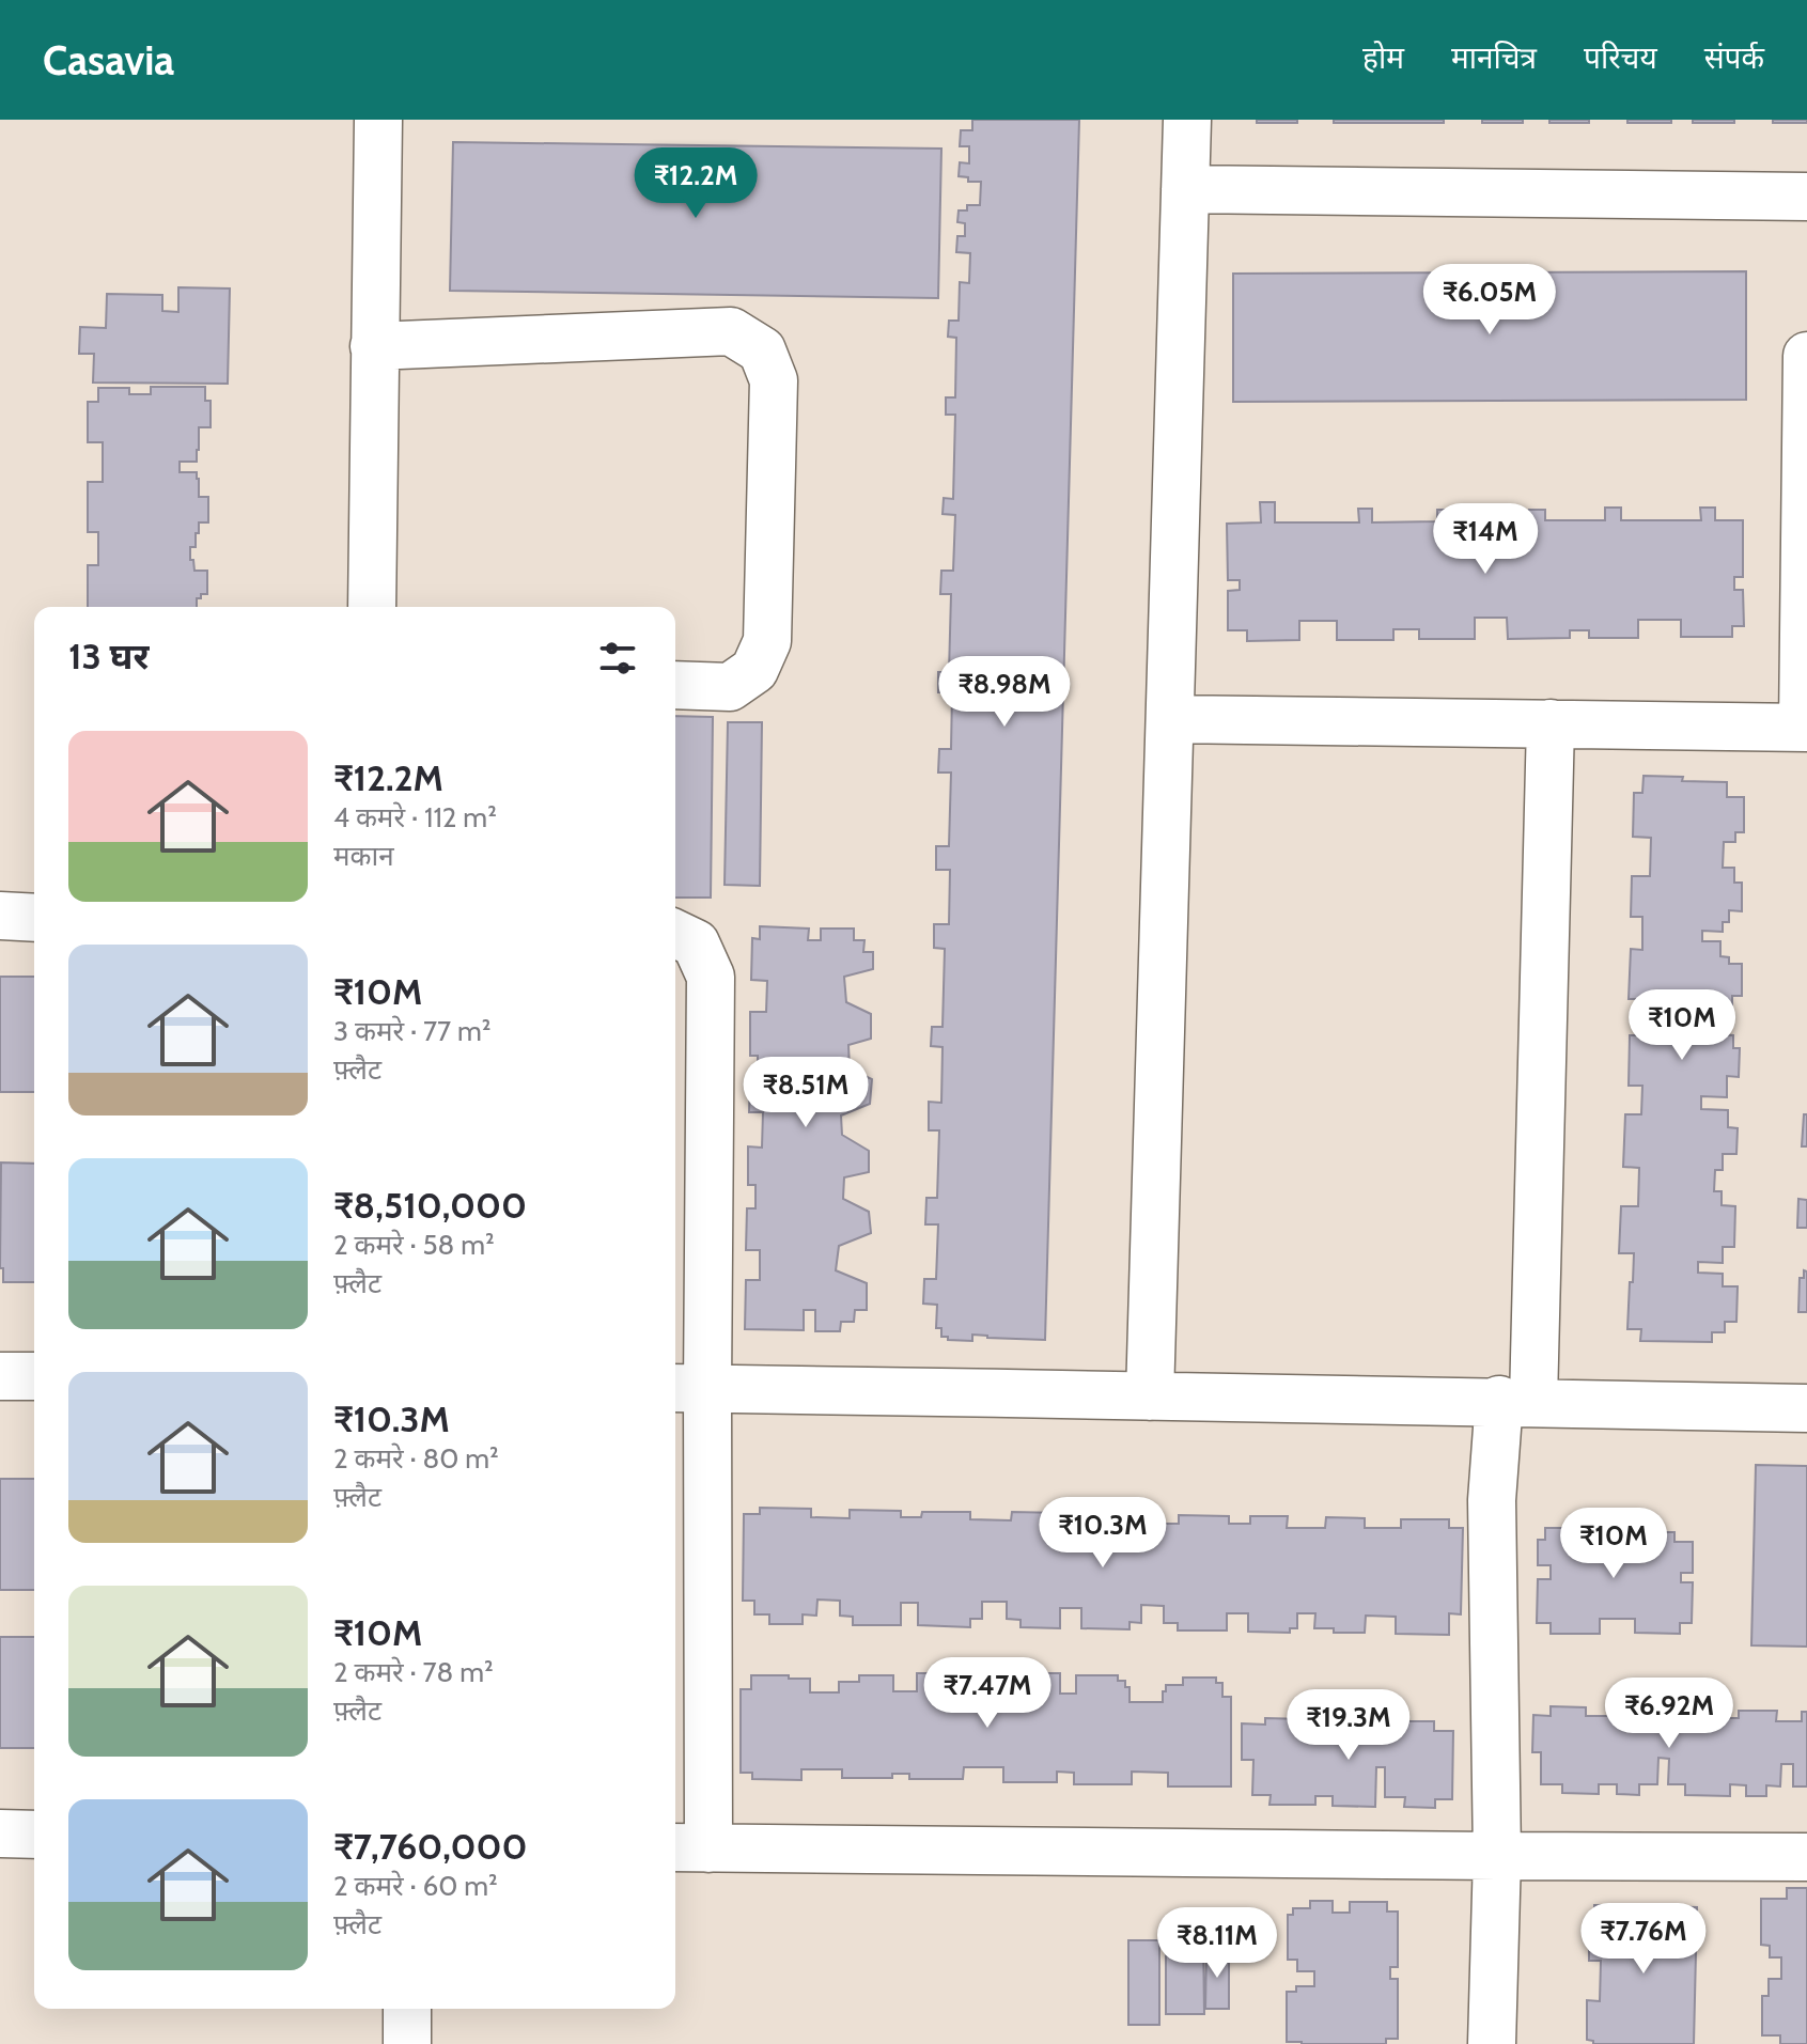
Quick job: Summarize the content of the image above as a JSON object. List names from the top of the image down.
{
  "page": {
    "header": "Casavia",
    "nav": [
      "होम",
      "मानचित्र",
      "परिचय",
      "संपर्क"
    ],
    "price": [
      "₹12.2M",
      "₹6.05M",
      "₹14M",
      "₹8.98M",
      "₹10M",
      "₹8.51M",
      "₹10.3M",
      "₹10M",
      "₹7.47M",
      "₹6.92M",
      "₹19.3M",
      "₹7.76M",
      "₹8.11M"
    ],
    "heading": "13 घर",
    "list": [
      {
        "name": "₹12.2M",
        "note": "4 कमरे · 112 m² · मकान"
      },
      {
        "name": "₹10M",
        "note": "3 कमरे · 77 m² · फ़्लैट"
      },
      {
        "name": "₹8,510,000",
        "note": "2 कमरे · 58 m² · फ़्लैट"
      },
      {
        "name": "₹10.3M",
        "note": "2 कमरे · 80 m² · फ़्लैट"
      },
      {
        "name": "₹10M",
        "note": "2 कमरे · 78 m² · फ़्लैट"
      },
      {
        "name": "₹7,760,000",
        "note": "2 कमरे · 60 m² · फ़्लैट"
      }
    ]
  }
}
